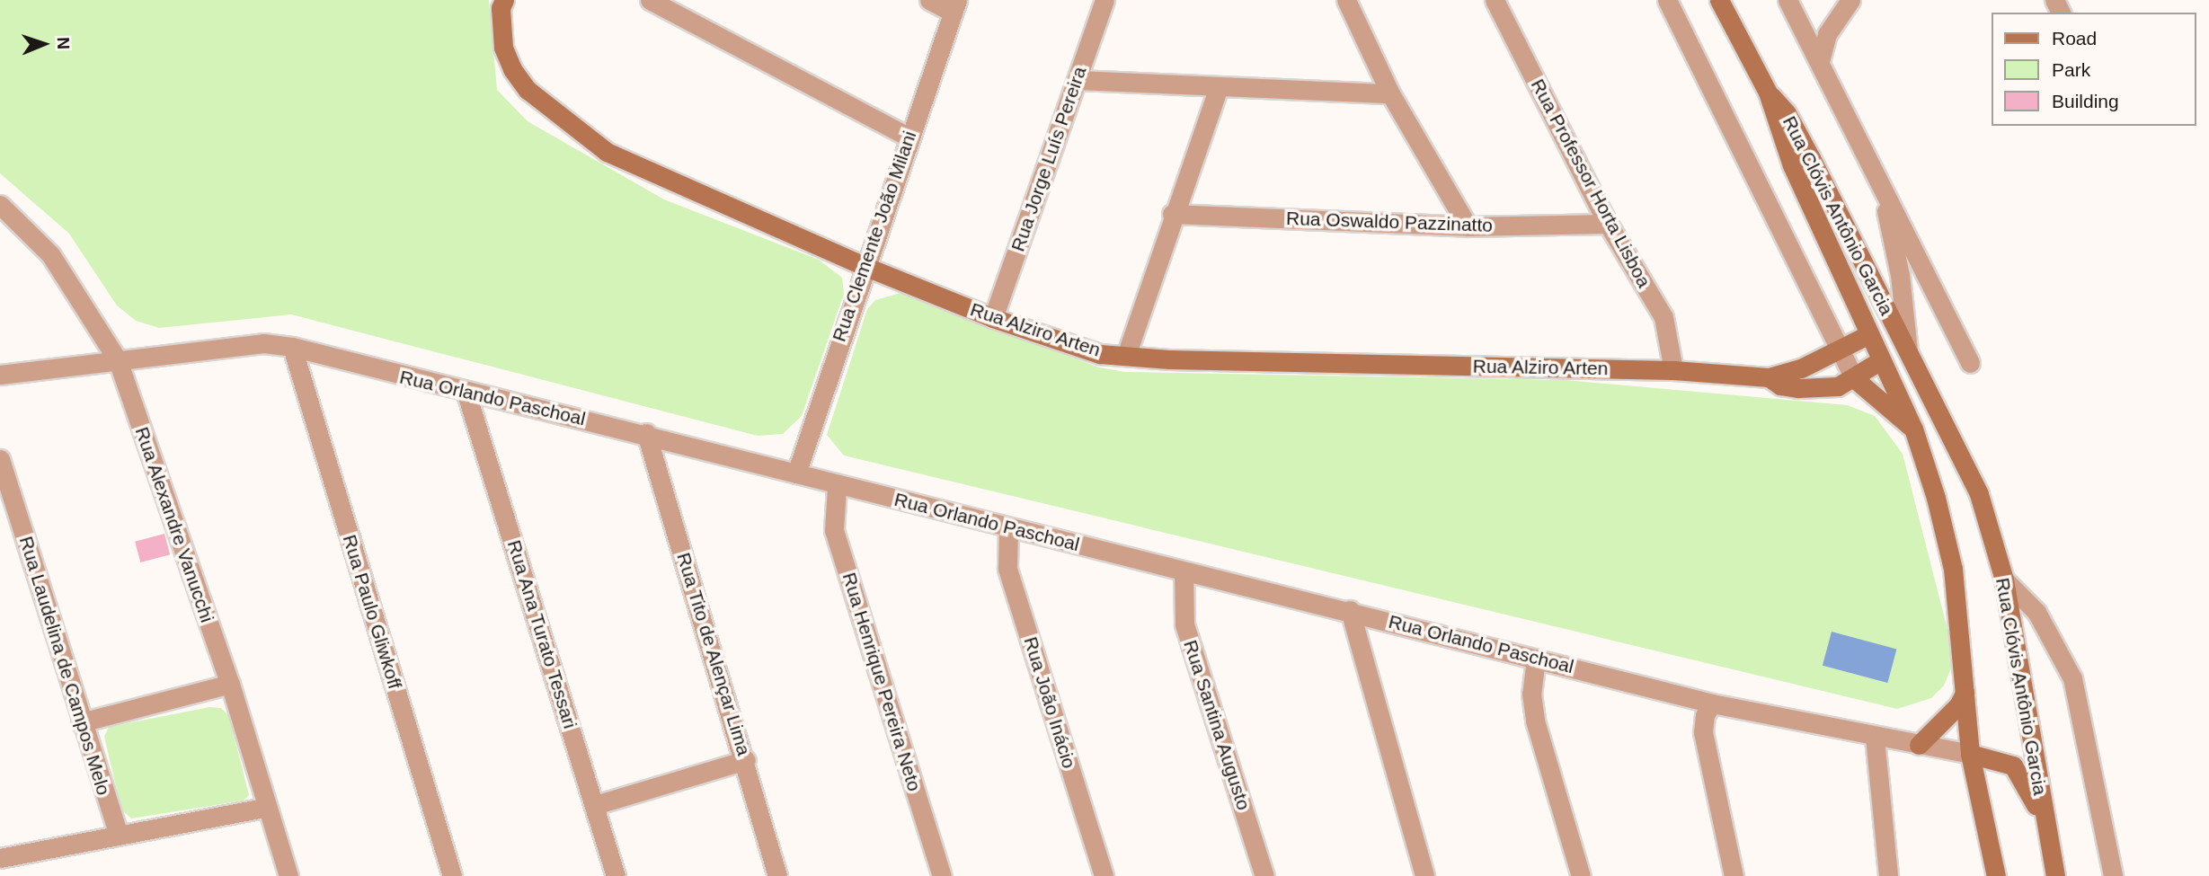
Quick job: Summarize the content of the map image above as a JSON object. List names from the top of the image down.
{
  "streets": {
    "main road": ["Rua Clóvis Antônio Garcia", "Rua Alziro Arten"],
    "street": [
      "Rua Jorge Luís Pereira",
      "Rua Professor Horta Lisboa",
      "Rua Oswaldo Pazzinatto",
      "Rua Clemente João Milani",
      "Rua Orlando Paschoal",
      "Rua Alexandre Vanucchi",
      "Rua Paulo Gliwkoff",
      "Rua Ana Turato Tessari",
      "Rua Tito de Alençar Lima",
      "Rua Laudelina de Campos Melo",
      "Rua Henrique Pereira Neto",
      "Rua João Inácio",
      "Rua Santina Augusto"
    ]
  },
  "crossings": [
    ["Rua Jorge Luís Pereira", "Rua Alziro Arten"],
    ["Rua Professor Horta Lisboa", "Rua Oswaldo Pazzinatto"],
    ["Rua Professor Horta Lisboa", "Rua Alziro Arten"],
    ["Rua Clóvis Antônio Garcia", "Rua Alziro Arten"],
    ["Rua Clóvis Antônio Garcia", "Rua Orlando Paschoal"],
    ["Rua Clemente João Milani", "Rua Alziro Arten"],
    ["Rua Clemente João Milani", "Rua Orlando Paschoal"],
    ["Rua Orlando Paschoal", "Rua Alexandre Vanucchi"],
    ["Rua Orlando Paschoal", "Rua Paulo Gliwkoff"],
    ["Rua Orlando Paschoal", "Rua Ana Turato Tessari"],
    ["Rua Orlando Paschoal", "Rua Tito de Alençar Lima"],
    ["Rua Orlando Paschoal", "Rua Henrique Pereira Neto"],
    ["Rua Orlando Paschoal", "Rua João Inácio"],
    ["Rua Orlando Paschoal", "Rua Santina Augusto"]
  ],
  "legend": ["Road", "Park", "Building"],
  "north": "right"
}
